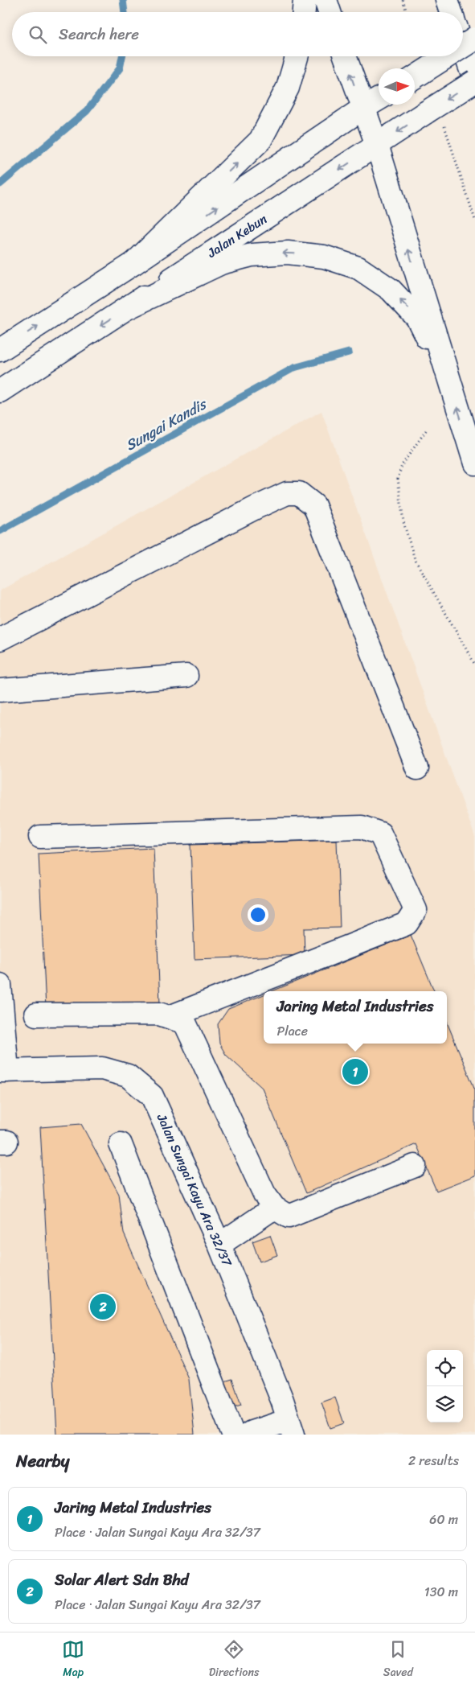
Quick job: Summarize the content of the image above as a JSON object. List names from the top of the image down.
{
  "streets": {
    "main road": ["Jalan Kebun", "Jalan Sungai Kayu Ara 32/37"]
  },
  "water": ["Sungai Kandis"],
  "north": "right",
  "page": {
    "search": "Search here",
    "popup": ["Jaring Metal Industries", "Place"],
    "pins": ["1", "2"],
    "heading": ["Nearby", "2 results"],
    "list": [
      {
        "mark": "1",
        "name": "Jaring Metal Industries",
        "note": "Place · Jalan Sungai Kayu Ara 32/37",
        "value": "60 m"
      },
      {
        "mark": "2",
        "name": "Solar Alert Sdn Bhd",
        "note": "Place · Jalan Sungai Kayu Ara 32/37",
        "value": "130 m"
      }
    ],
    "nav": ["Map", "Directions", "Saved"]
  }
}
